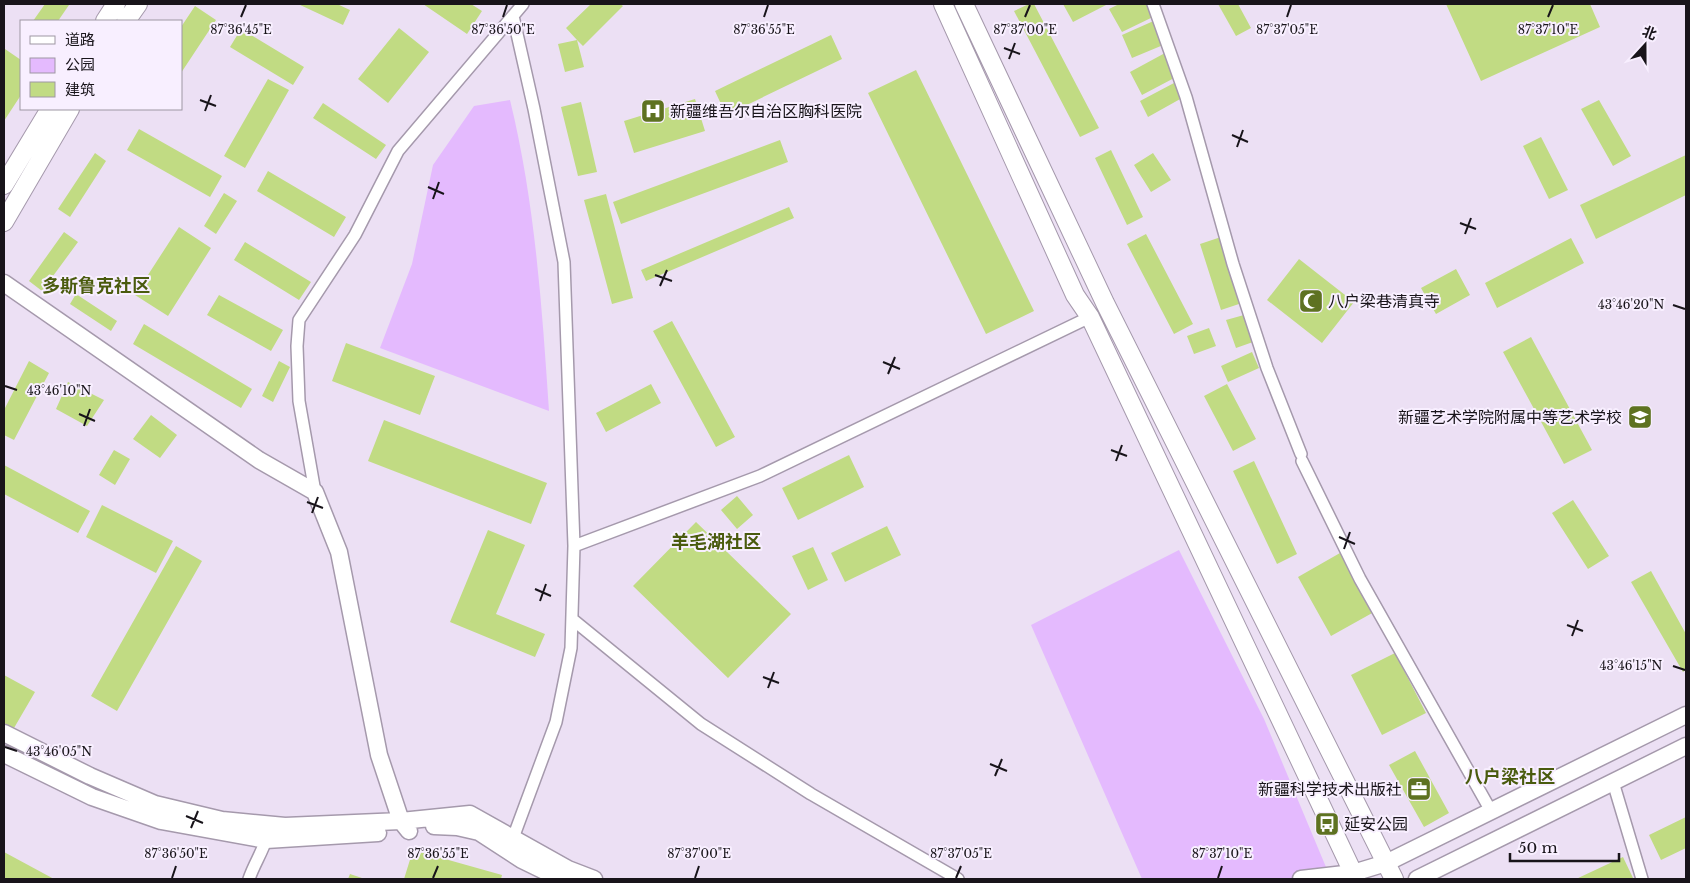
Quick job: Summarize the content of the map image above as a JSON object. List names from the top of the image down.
{
  "districts": ["多斯鲁克社区", "羊毛湖社区", "八户梁社区"],
  "places": {
    "hospital": ["新疆维吾尔自治区胸科医院"],
    "mosque": ["八户梁巷清真寺"],
    "school or university": ["新疆艺术学院附属中等艺术学校"],
    "office": ["新疆科学技术出版社"],
    "bus stop": ["延安公园"]
  },
  "legend": ["道路", "公园", "建筑"],
  "scale_bar": "50 m",
  "north": "top",
  "coordinates": [
    "87°36'45\"E",
    "87°36'50\"E",
    "87°36'55\"E",
    "87°37'00\"E",
    "87°37'05\"E",
    "87°37'10\"E",
    "43°46'20\"N",
    "43°46'10\"N",
    "43°46'15\"N",
    "43°46'05\"N"
  ]
}
